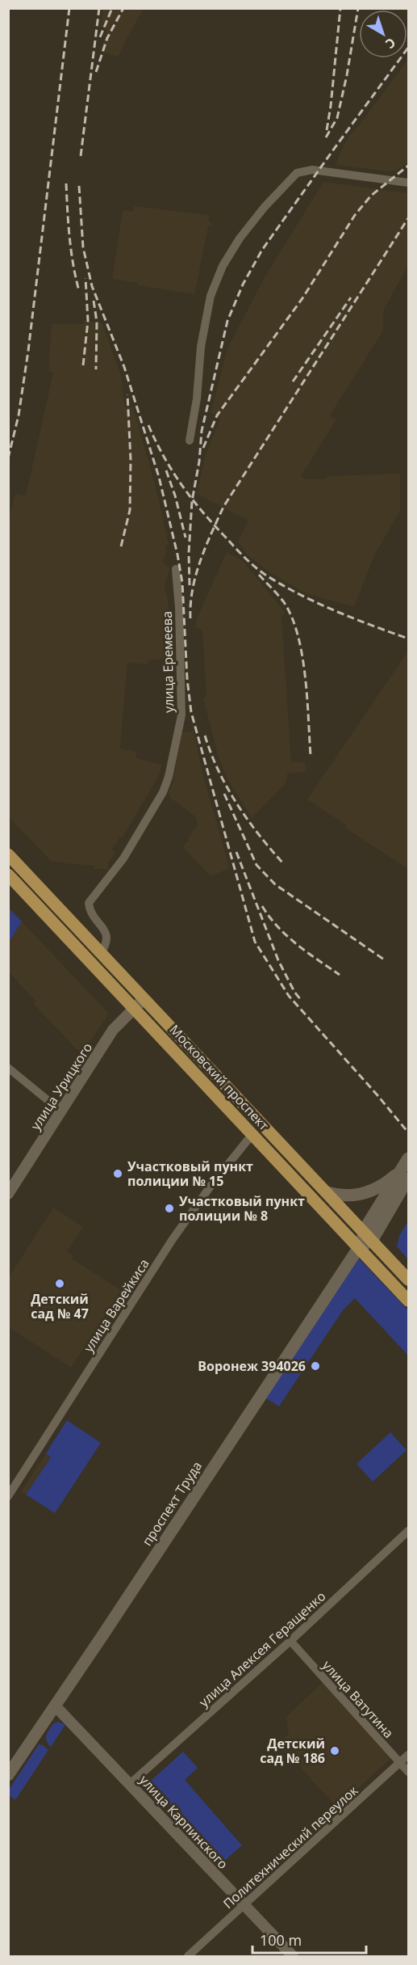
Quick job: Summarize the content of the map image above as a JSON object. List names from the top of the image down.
{
  "streets": {
    "main road": ["Московский проспект", "проспект Труда"],
    "street": [
      "улица Еремеева",
      "улица Урицкого",
      "улица Варейкиса",
      "улица Алексея Геращенко",
      "улица Ватутина",
      "улица Карпинского",
      "Политехнический переулок"
    ]
  },
  "crossings": [
    ["улица Еремеева", "Московский проспект"],
    ["Московский проспект", "улица Урицкого"],
    ["Московский проспект", "улица Варейкиса"],
    ["Московский проспект", "проспект Труда"],
    ["проспект Труда", "улица Карпинского"],
    ["улица Алексея Геращенко", "улица Ватутина"],
    ["улица Алексея Геращенко", "улица Карпинского"],
    ["улица Ватутина", "Политехнический переулок"],
    ["улица Карпинского", "Политехнический переулок"]
  ],
  "places": [
    "Участковый пункт полиции № 15",
    "Участковый пункт полиции № 8",
    "Детский сад № 47",
    "Воронеж 394026",
    "Детский сад № 186"
  ],
  "scale_bar": "100 m",
  "north": "bottom right"
}
